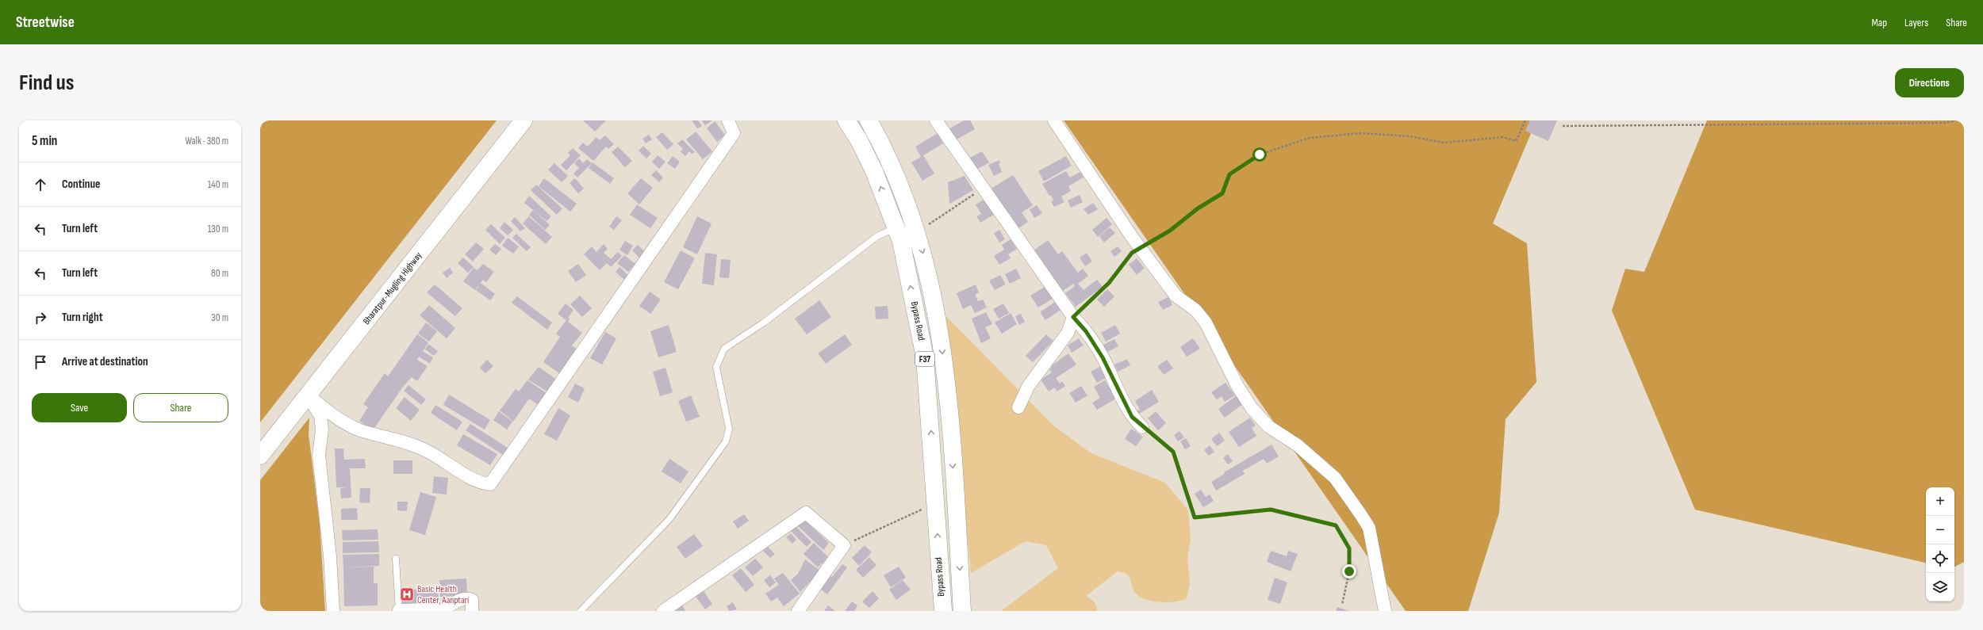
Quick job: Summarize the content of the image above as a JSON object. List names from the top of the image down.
{
  "streets": {
    "main road": ["Bharatpur-Mugling Highway", "Bypass Road", "F37"]
  },
  "places": {
    "hospital": ["Basic Health Center, Aanptari"]
  },
  "page": {
    "header": "Streetwise",
    "nav": ["Map", "Layers", "Share"],
    "buttons": [
      "Directions",
      ["Save", "Share"]
    ],
    "title": "Find us",
    "heading": ["5 min", "Walk · 380 m"],
    "list": [
      ["Continue", "140 m"],
      ["Turn left", "130 m"],
      ["Turn left", "80 m"],
      ["Turn right", "30 m"],
      "Arrive at destination"
    ],
    "map_buttons": ["+", "−"]
  }
}
